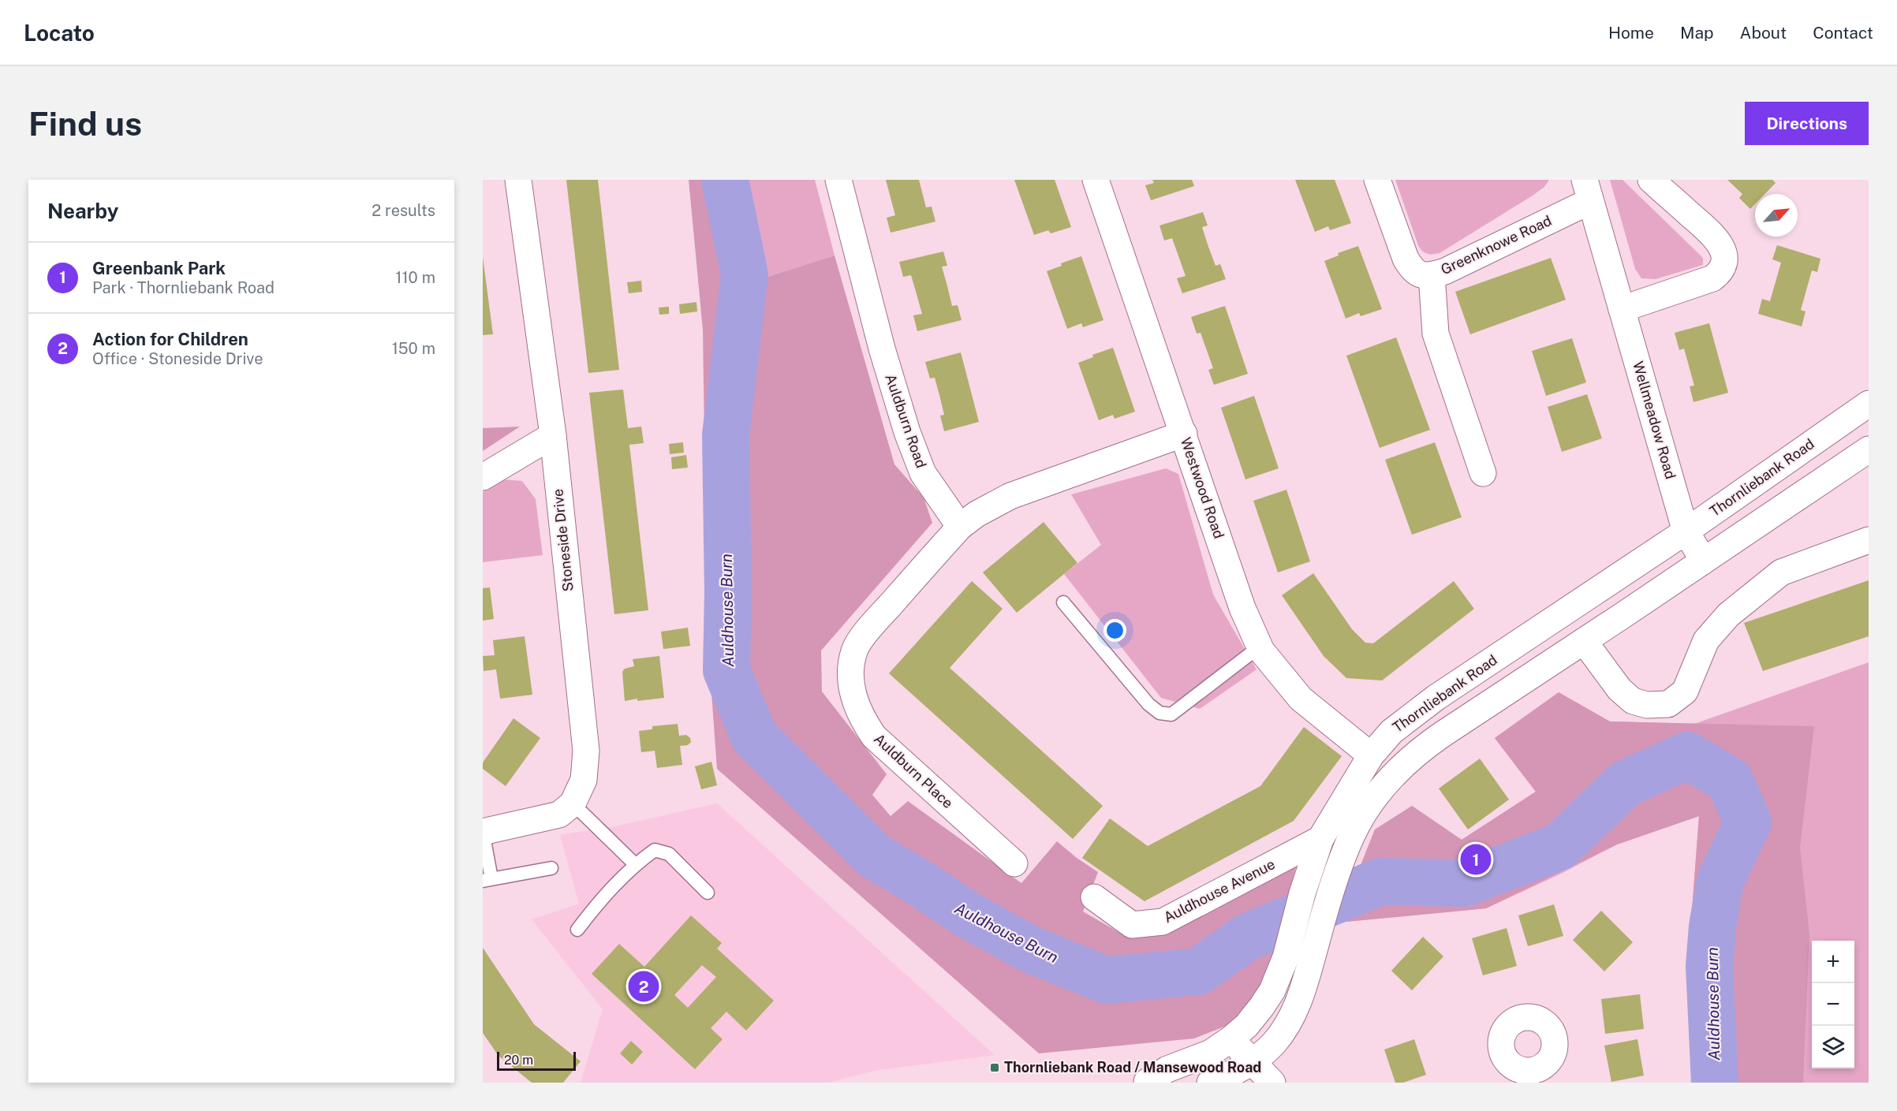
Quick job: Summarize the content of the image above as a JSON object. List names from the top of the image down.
{
  "streets": {
    "street": [
      "Greenknowe Road",
      "Wellmeadow Road",
      "Auldburn Road",
      "Thornliebank Road",
      "Westwood Road",
      "Stoneside Drive",
      "Auldburn Place",
      "Auldhouse Avenue"
    ]
  },
  "crossings": [
    ["Greenknowe Road", "Wellmeadow Road"],
    ["Wellmeadow Road", "Thornliebank Road"],
    ["Auldburn Road", "Auldburn Place"],
    ["Thornliebank Road", "Westwood Road"],
    ["Thornliebank Road", "Auldhouse Avenue"]
  ],
  "water": ["Auldhouse Burn"],
  "places": {
    "transit": ["Thornliebank Road / Mansewood Road"]
  },
  "scale_bar": "20 m",
  "north": "top right",
  "page": {
    "header": "Locato",
    "nav": [
      "Home",
      "Map",
      "About",
      "Contact"
    ],
    "buttons": "Directions",
    "title": "Find us",
    "heading": ["Nearby", "2 results"],
    "list": [
      {
        "mark": "1",
        "name": "Greenbank Park",
        "note": "Park · Thornliebank Road",
        "value": "110 m"
      },
      {
        "mark": "2",
        "name": "Action for Children",
        "note": "Office · Stoneside Drive",
        "value": "150 m"
      }
    ],
    "pins": ["1", "2"],
    "map_buttons": ["+", "−"],
    "scale": "20 m"
  }
}
